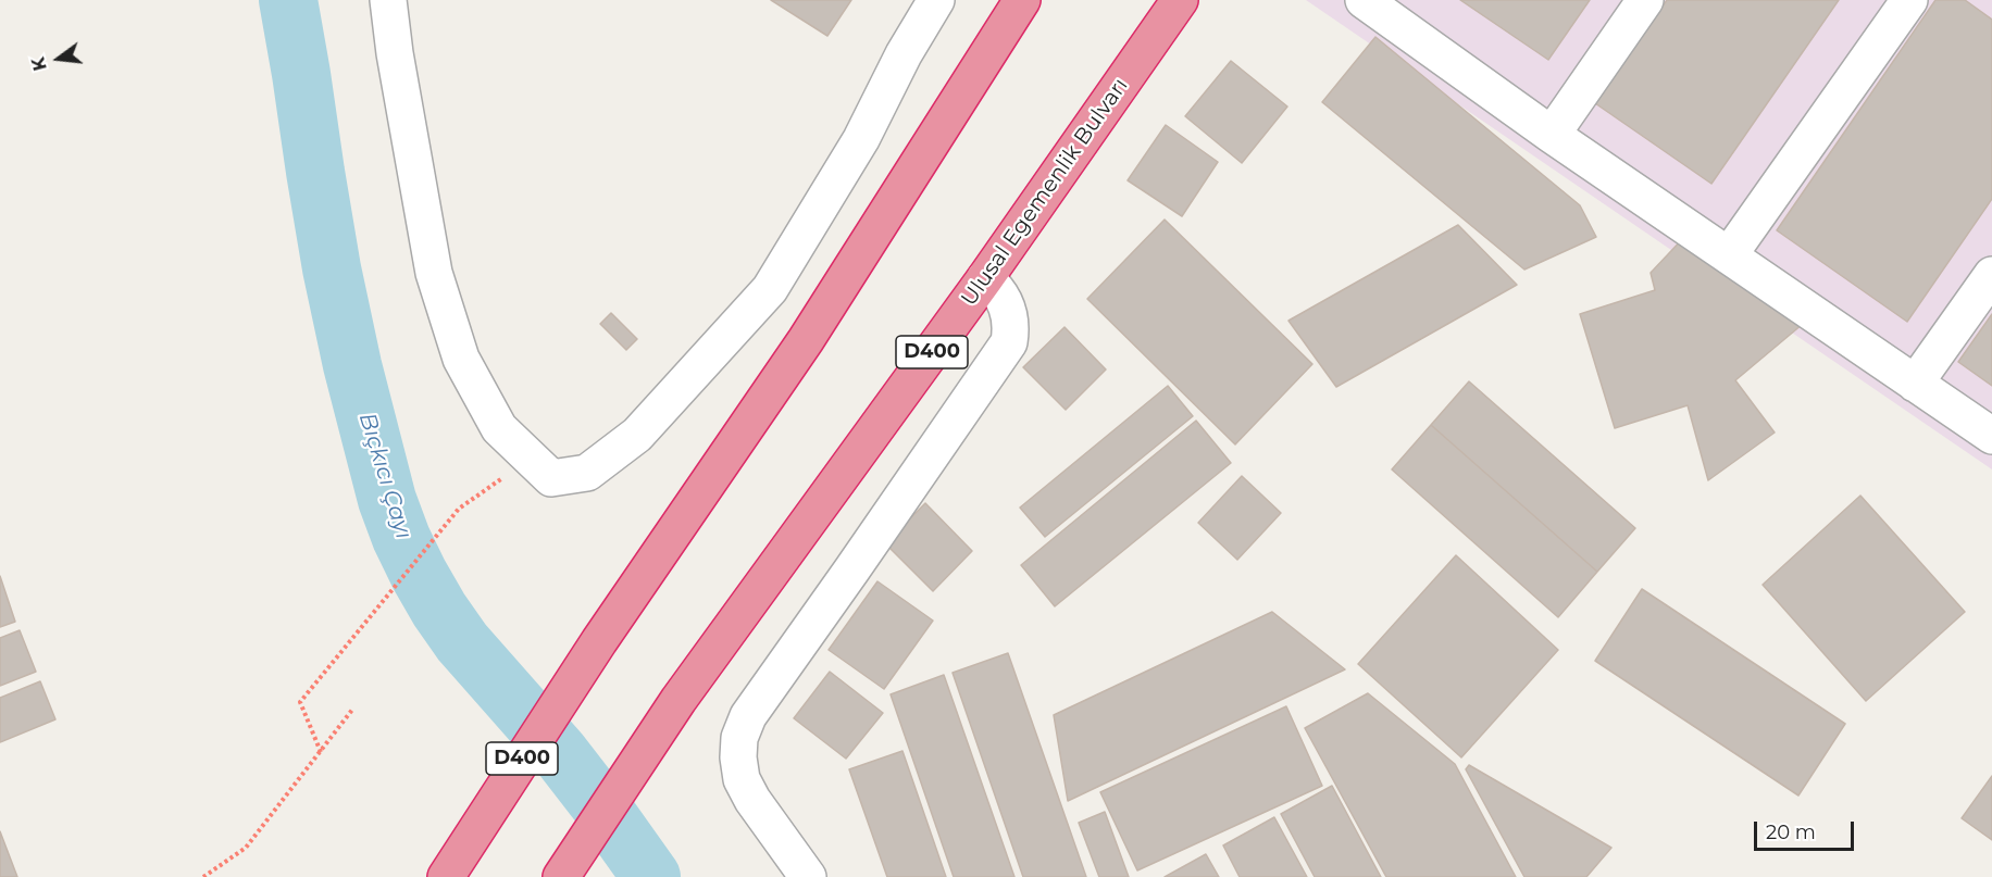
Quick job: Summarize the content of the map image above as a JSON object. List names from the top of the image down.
{
  "streets": {
    "highway": ["Ulusal Egemenlik Bulvarı", "D400"]
  },
  "water": ["Bıçkıcı Çayı"],
  "scale_bar": "20 m",
  "north": "left"
}
